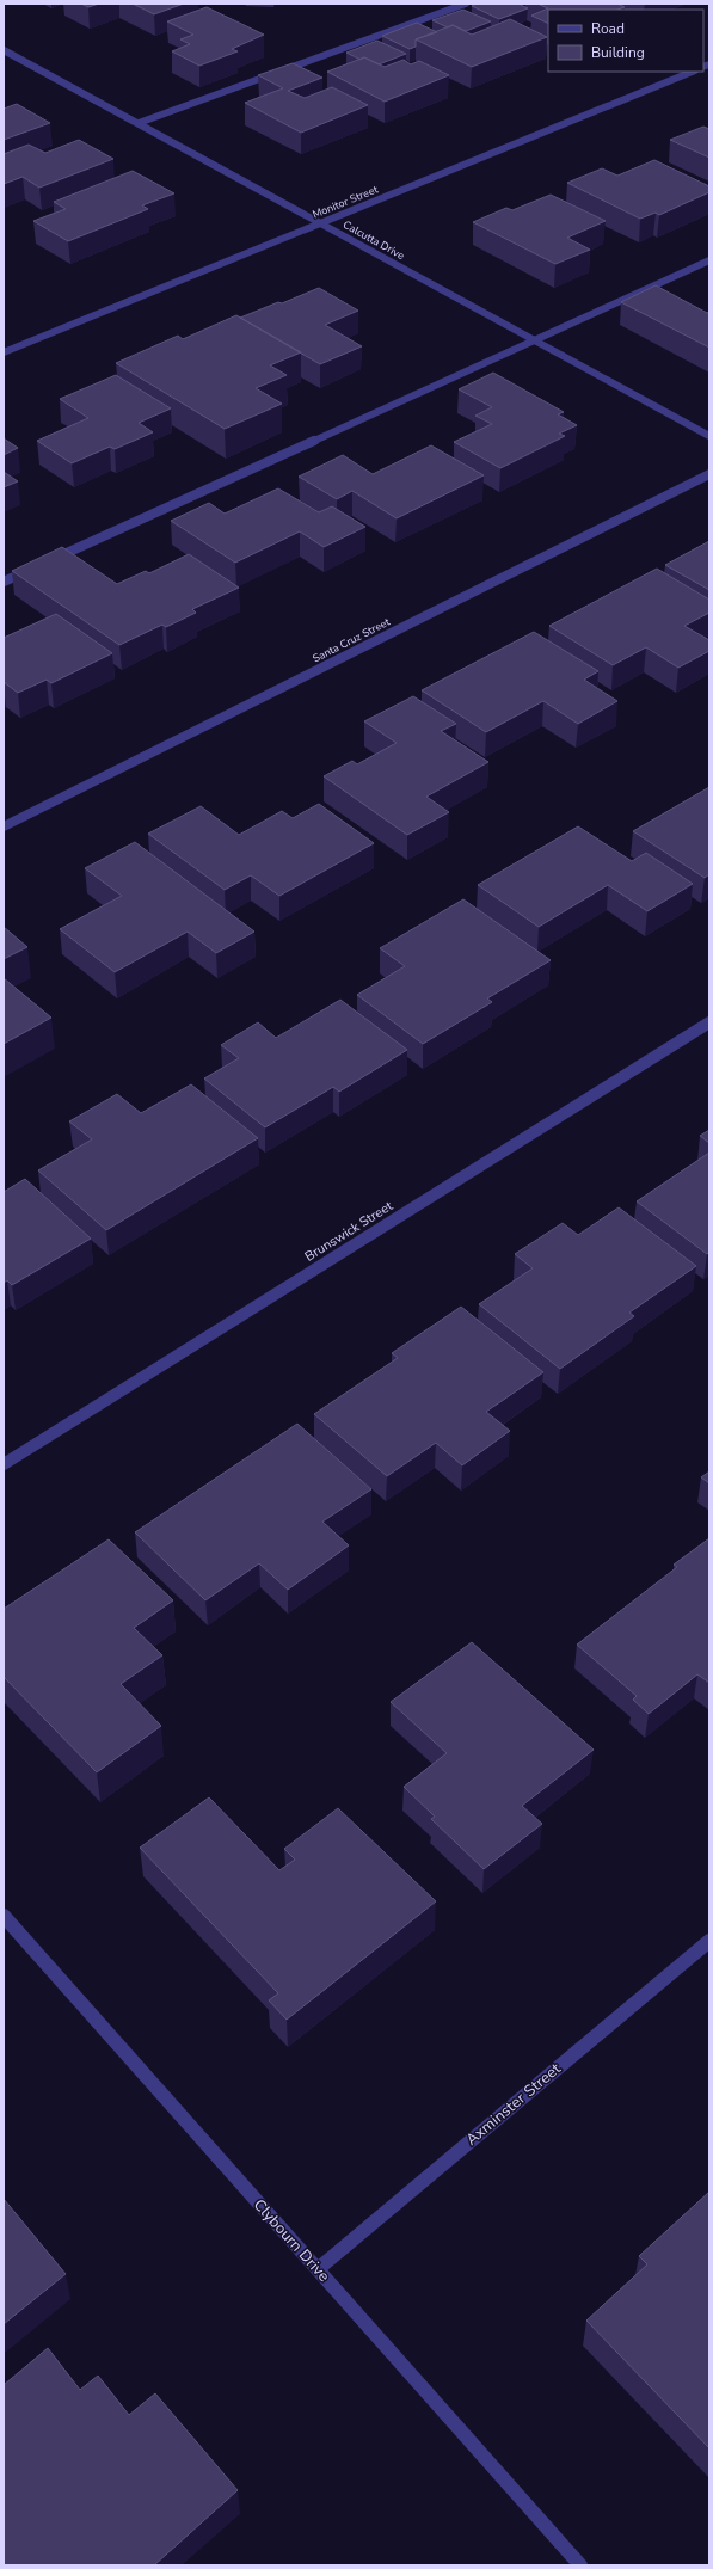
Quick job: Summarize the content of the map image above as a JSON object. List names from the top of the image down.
{
  "streets": {
    "street": [
      "Monitor Street",
      "Calcutta Drive",
      "Santa Cruz Street",
      "Brunswick Street",
      "Axminster Street",
      "Clybourn Drive"
    ]
  },
  "crossings": [
    ["Monitor Street", "Calcutta Drive"],
    ["Axminster Street", "Clybourn Drive"]
  ],
  "legend": ["Road", "Building"]
}
